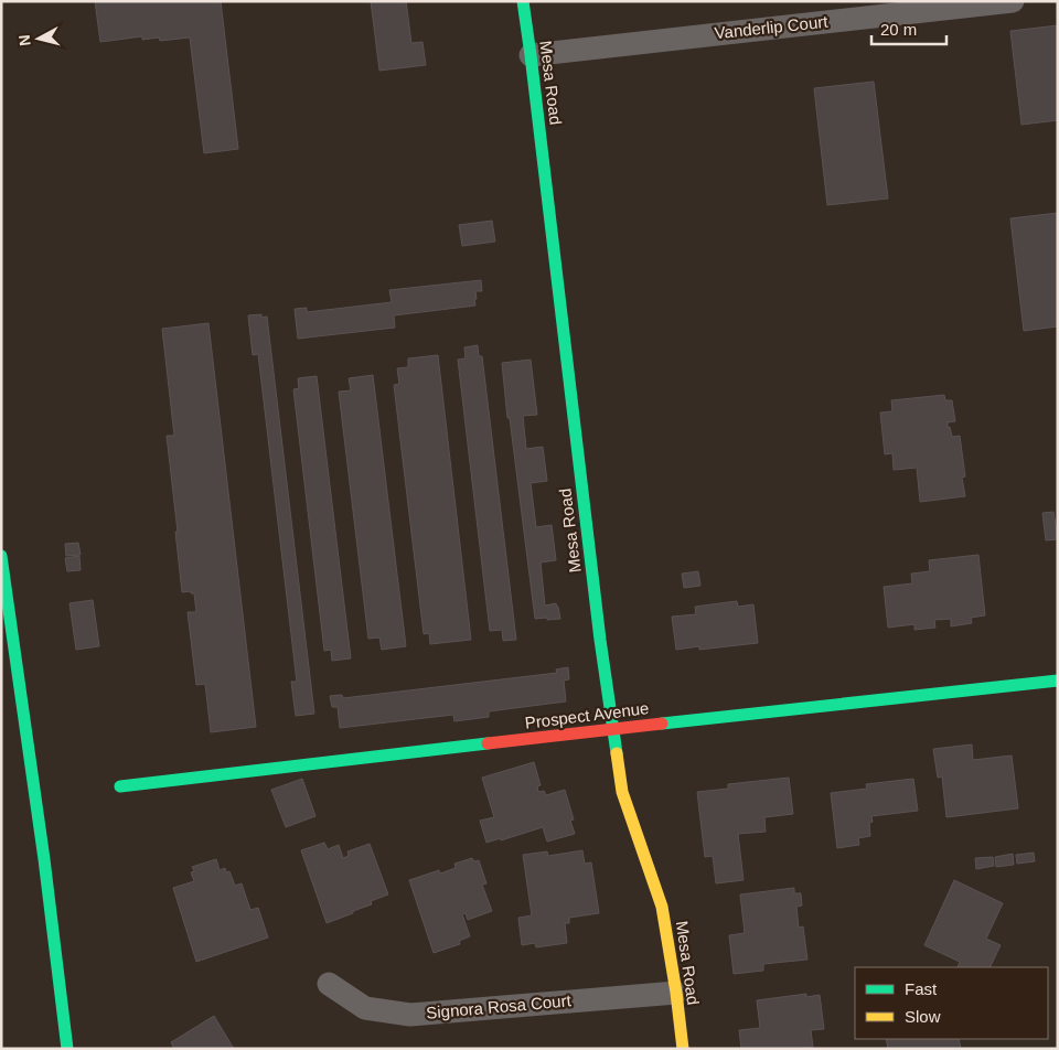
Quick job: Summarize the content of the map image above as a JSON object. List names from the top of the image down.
{
  "streets": {
    "main road": ["Mesa Road", "Prospect Avenue"],
    "street": ["Vanderlip Court", "Signora Rosa Court"]
  },
  "crossings": [
    ["Vanderlip Court", "Mesa Road"],
    ["Mesa Road", "Prospect Avenue"],
    ["Mesa Road", "Signora Rosa Court"]
  ],
  "legend": ["Fast", "Slow"],
  "scale_bar": "20 m",
  "north": "left"
}
